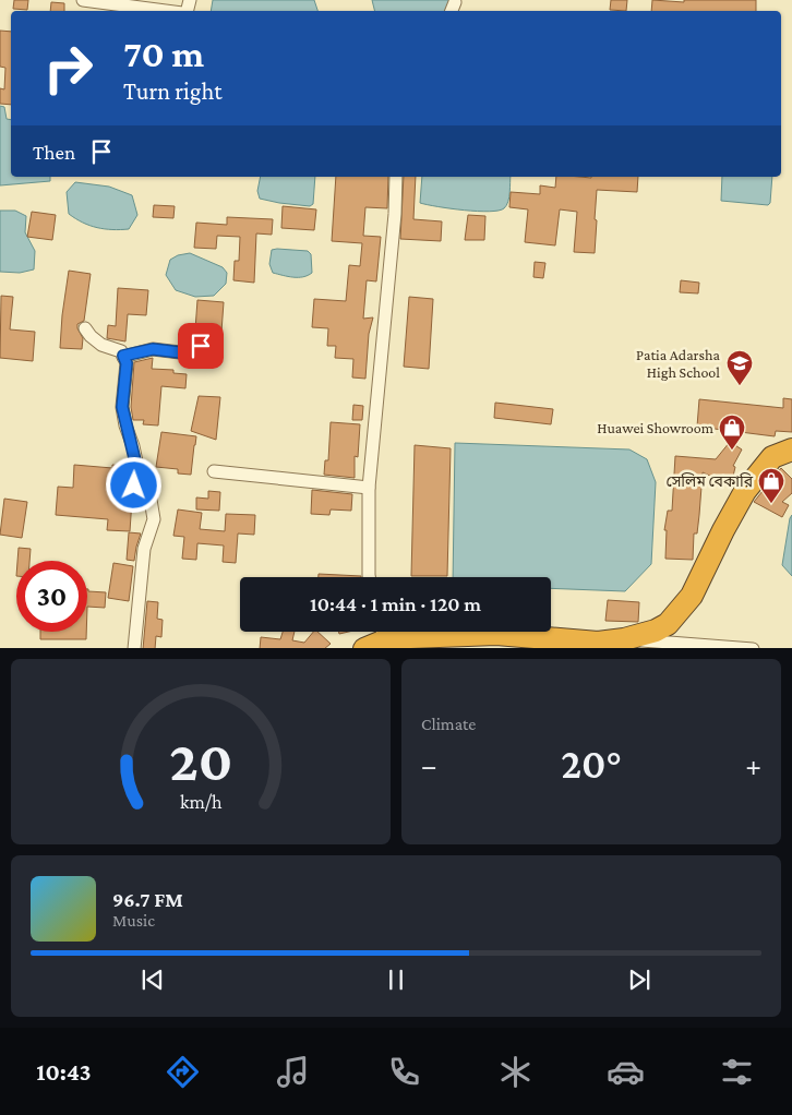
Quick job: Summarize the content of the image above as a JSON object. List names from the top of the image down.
{
  "places": {
    "school or university": ["Patia Adarsha High School"],
    "shop": ["Huawei Showroom", "সেলিম বেকারি"]
  },
  "page": {
    "turn": ["70 m", "Turn right"],
    "then": "Then",
    "limit": "30",
    "trip": "10:44 · 1 min · 120 m",
    "tile": "Climate",
    "heat": ["−", "20°", "+"],
    "song": ["96.7 FM", "Music"],
    "tabs": "10:43",
    "gauge": ["20", "km/h"]
  }
}
